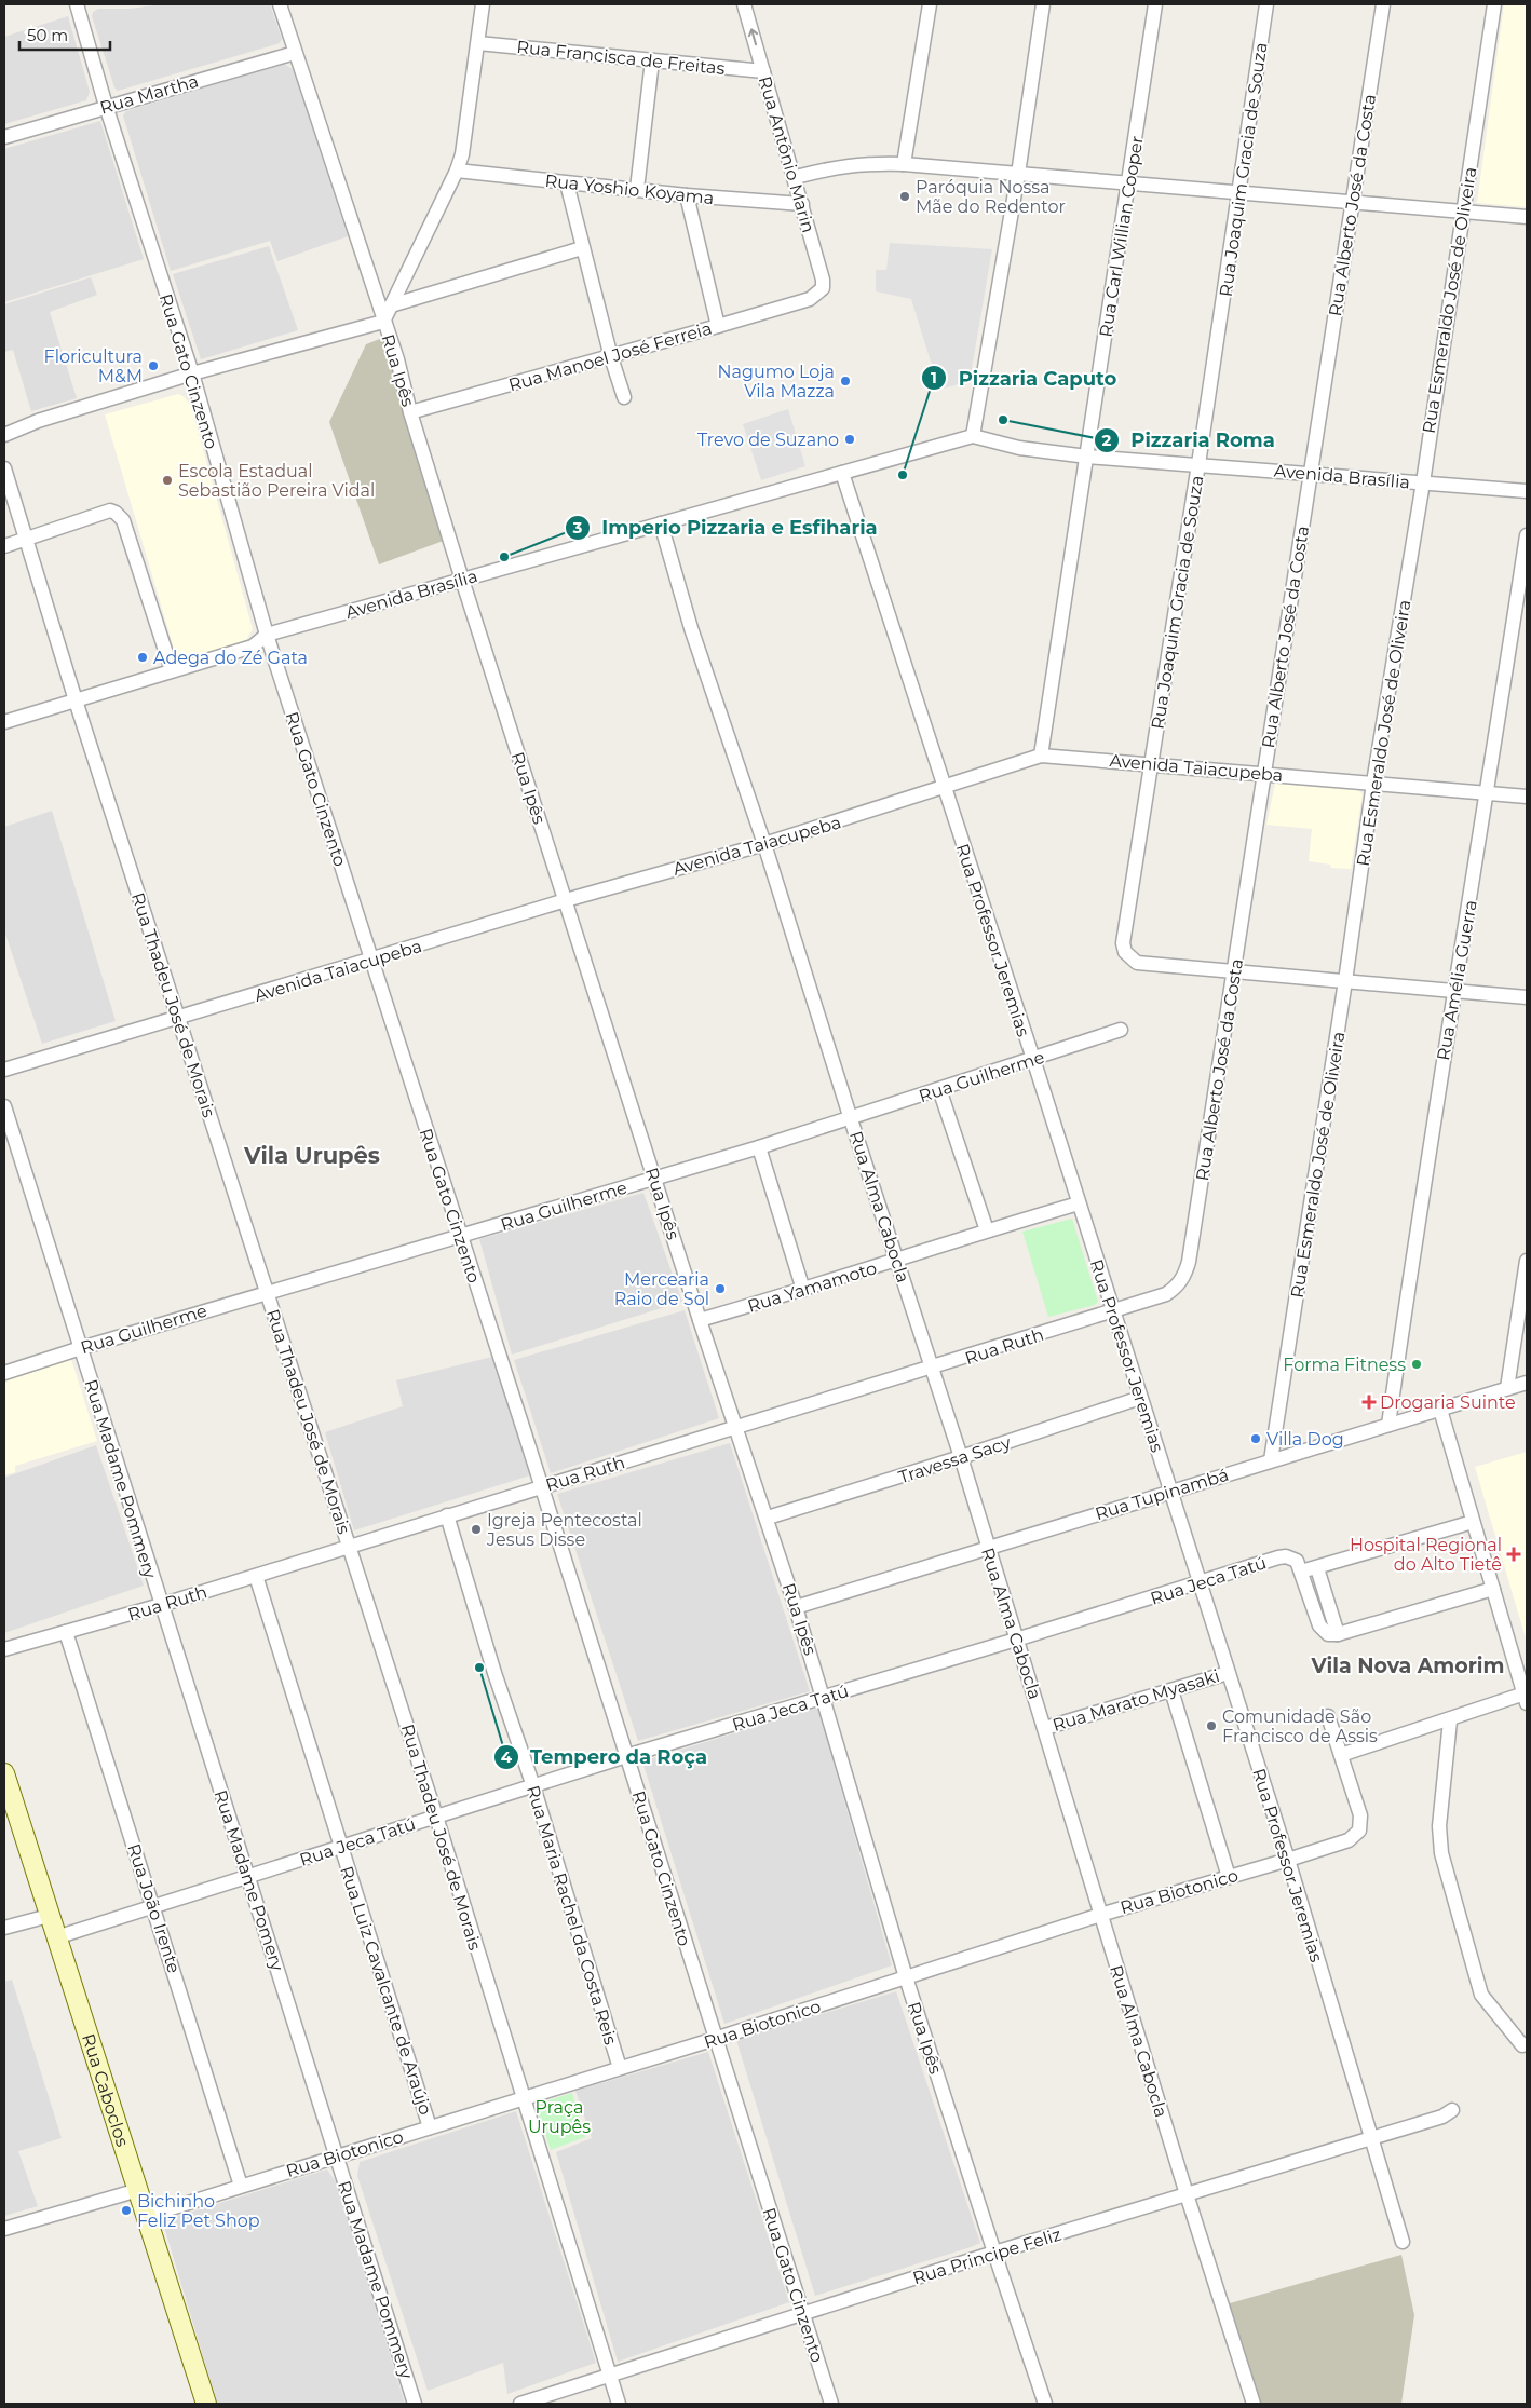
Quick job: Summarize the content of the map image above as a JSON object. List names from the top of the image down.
{
  "streets": {
    "street": [
      "Rua Francisca de Freitas",
      "Rua Martha",
      "Rua Antônio Marin",
      "Rua Joaquim Gracia de Souza",
      "Rua Yoshio Koyama",
      "Rua Alberto José da Costa",
      "Rua Carl Willian Cooper",
      "Rua Esmeraldo José de Oliveira",
      "Rua Manoel José Ferreia",
      "Rua Ipês",
      "Rua Gato Cinzento",
      "Avenida Brasília",
      "Avenida Taiacupeba",
      "Rua Professor Jeremias",
      "Rua Amélia Guerra",
      "Rua Thadeu José de Morais",
      "Rua Guilherme",
      "Rua Alma Cabocla",
      "Rua Yamamoto",
      "Rua Ruth",
      "Travessa Sacy",
      "Rua Madame Pommery",
      "Rua Tupinambá",
      "Rua Jeca Tatú",
      "Rua Marato Myasaki",
      "Rua Madame Pomery",
      "Rua Biotonico",
      "Rua João Irente",
      "Rua Maria Rachel da Costa Reis",
      "Rua Luiz Cavalcante de Araújo",
      "Rua Caboclos",
      "Rua Principe Feliz"
    ]
  },
  "crossings": [
    ["Rua Francisca de Freitas", "Rua Antônio Marin"],
    ["Rua Martha", "Rua Ipês"],
    ["Rua Martha", "Rua Gato Cinzento"],
    ["Rua Antônio Marin", "Rua Yoshio Koyama"],
    ["Rua Antônio Marin", "Rua Manoel José Ferreia"],
    ["Rua Joaquim Gracia de Souza", "Rua Alberto José da Costa"],
    ["Rua Joaquim Gracia de Souza", "Avenida Brasília"],
    ["Rua Joaquim Gracia de Souza", "Avenida Taiacupeba"],
    ["Rua Alberto José da Costa", "Avenida Brasília"],
    ["Rua Alberto José da Costa", "Avenida Taiacupeba"],
    ["Rua Alberto José da Costa", "Rua Ruth"],
    ["Rua Carl Willian Cooper", "Avenida Brasília"],
    ["Rua Carl Willian Cooper", "Avenida Taiacupeba"],
    ["Rua Esmeraldo José de Oliveira", "Avenida Brasília"],
    ["Rua Esmeraldo José de Oliveira", "Avenida Taiacupeba"],
    ["Rua Esmeraldo José de Oliveira", "Rua Tupinambá"],
    ["Rua Manoel José Ferreia", "Rua Ipês"],
    ["Rua Ipês", "Avenida Brasília"],
    ["Rua Ipês", "Avenida Taiacupeba"],
    ["Rua Ipês", "Rua Guilherme"],
    ["Rua Ipês", "Rua Yamamoto"],
    ["Rua Ipês", "Rua Ruth"],
    ["Rua Ipês", "Travessa Sacy"],
    ["Rua Ipês", "Rua Tupinambá"],
    ["Rua Ipês", "Rua Jeca Tatú"],
    ["Rua Ipês", "Rua Biotonico"],
    ["Rua Ipês", "Rua Principe Feliz"],
    ["Rua Gato Cinzento", "Avenida Brasília"],
    ["Rua Gato Cinzento", "Avenida Taiacupeba"],
    ["Rua Gato Cinzento", "Rua Guilherme"],
    ["Rua Gato Cinzento", "Rua Ruth"],
    ["Rua Gato Cinzento", "Rua Jeca Tatú"],
    ["Rua Gato Cinzento", "Rua Biotonico"],
    ["Rua Gato Cinzento", "Rua Principe Feliz"],
    ["Avenida Brasília", "Rua Professor Jeremias"],
    ["Avenida Brasília", "Rua Thadeu José de Morais"],
    ["Avenida Brasília", "Rua Alma Cabocla"],
    ["Avenida Taiacupeba", "Rua Professor Jeremias"],
    ["Avenida Taiacupeba", "Rua Amélia Guerra"],
    ["Avenida Taiacupeba", "Rua Thadeu José de Morais"],
    ["Avenida Taiacupeba", "Rua Alma Cabocla"],
    ["Rua Professor Jeremias", "Rua Guilherme"],
    ["Rua Professor Jeremias", "Rua Yamamoto"],
    ["Rua Professor Jeremias", "Rua Ruth"],
    ["Rua Professor Jeremias", "Travessa Sacy"],
    ["Rua Professor Jeremias", "Rua Tupinambá"],
    ["Rua Professor Jeremias", "Rua Jeca Tatú"],
    ["Rua Professor Jeremias", "Rua Marato Myasaki"],
    ["Rua Professor Jeremias", "Rua Biotonico"],
    ["Rua Professor Jeremias", "Rua Principe Feliz"],
    ["Rua Amélia Guerra", "Rua Tupinambá"],
    ["Rua Thadeu José de Morais", "Rua Guilherme"],
    ["Rua Thadeu José de Morais", "Rua Ruth"],
    ["Rua Thadeu José de Morais", "Rua Jeca Tatú"],
    ["Rua Thadeu José de Morais", "Rua Biotonico"],
    ["Rua Thadeu José de Morais", "Rua Principe Feliz"],
    ["Rua Guilherme", "Rua Alma Cabocla"],
    ["Rua Guilherme", "Rua Madame Pommery"],
    ["Rua Alma Cabocla", "Rua Yamamoto"],
    ["Rua Alma Cabocla", "Rua Ruth"],
    ["Rua Alma Cabocla", "Travessa Sacy"],
    ["Rua Alma Cabocla", "Rua Tupinambá"],
    ["Rua Alma Cabocla", "Rua Jeca Tatú"],
    ["Rua Alma Cabocla", "Rua Marato Myasaki"],
    ["Rua Alma Cabocla", "Rua Biotonico"],
    ["Rua Alma Cabocla", "Rua Principe Feliz"],
    ["Rua Ruth", "Rua Madame Pommery"],
    ["Rua Ruth", "Rua Madame Pomery"],
    ["Rua Ruth", "Rua João Irente"],
    ["Rua Ruth", "Rua Maria Rachel da Costa Reis"],
    ["Rua Ruth", "Rua Luiz Cavalcante de Araújo"],
    ["Rua Madame Pommery", "Rua Madame Pomery"],
    ["Rua Madame Pommery", "Rua Biotonico"],
    ["Rua Jeca Tatú", "Rua Madame Pomery"],
    ["Rua Jeca Tatú", "Rua João Irente"],
    ["Rua Jeca Tatú", "Rua Maria Rachel da Costa Reis"],
    ["Rua Jeca Tatú", "Rua Luiz Cavalcante de Araújo"],
    ["Rua Jeca Tatú", "Rua Caboclos"],
    ["Rua Madame Pomery", "Rua Biotonico"],
    ["Rua Biotonico", "Rua João Irente"],
    ["Rua Biotonico", "Rua Maria Rachel da Costa Reis"],
    ["Rua Biotonico", "Rua Luiz Cavalcante de Araújo"],
    ["Rua Biotonico", "Rua Caboclos"]
  ],
  "districts": ["Vila Urupês", "Vila Nova Amorim"],
  "parks": ["Praça Urupês"],
  "places": {
    "other": [
      "Paróquia Nossa Mãe do Redentor",
      "Floricultura M&M",
      "Nagumo Loja Vila Mazza",
      "Pizzaria Roma",
      "Trevo de Suzano",
      "Pizzaria Caputo",
      "Escola Estadual Sebastião Pereira Vidal",
      "Imperio Pizzaria e Esfiharia",
      "Adega do Zé Gata",
      "Mercearia Raio de Sol",
      "Forma Fitness",
      "Villa Dog",
      "Igreja Pentecostal Jesus Disse",
      "Tempero da Roça",
      "Comunidade São Francisco de Assis",
      "Bichinho Feliz Pet Shop"
    ],
    "health": ["Drogaria Suinte", "Hospital Regional do Alto Tietê"]
  },
  "scale_bar": "50 m"
}
